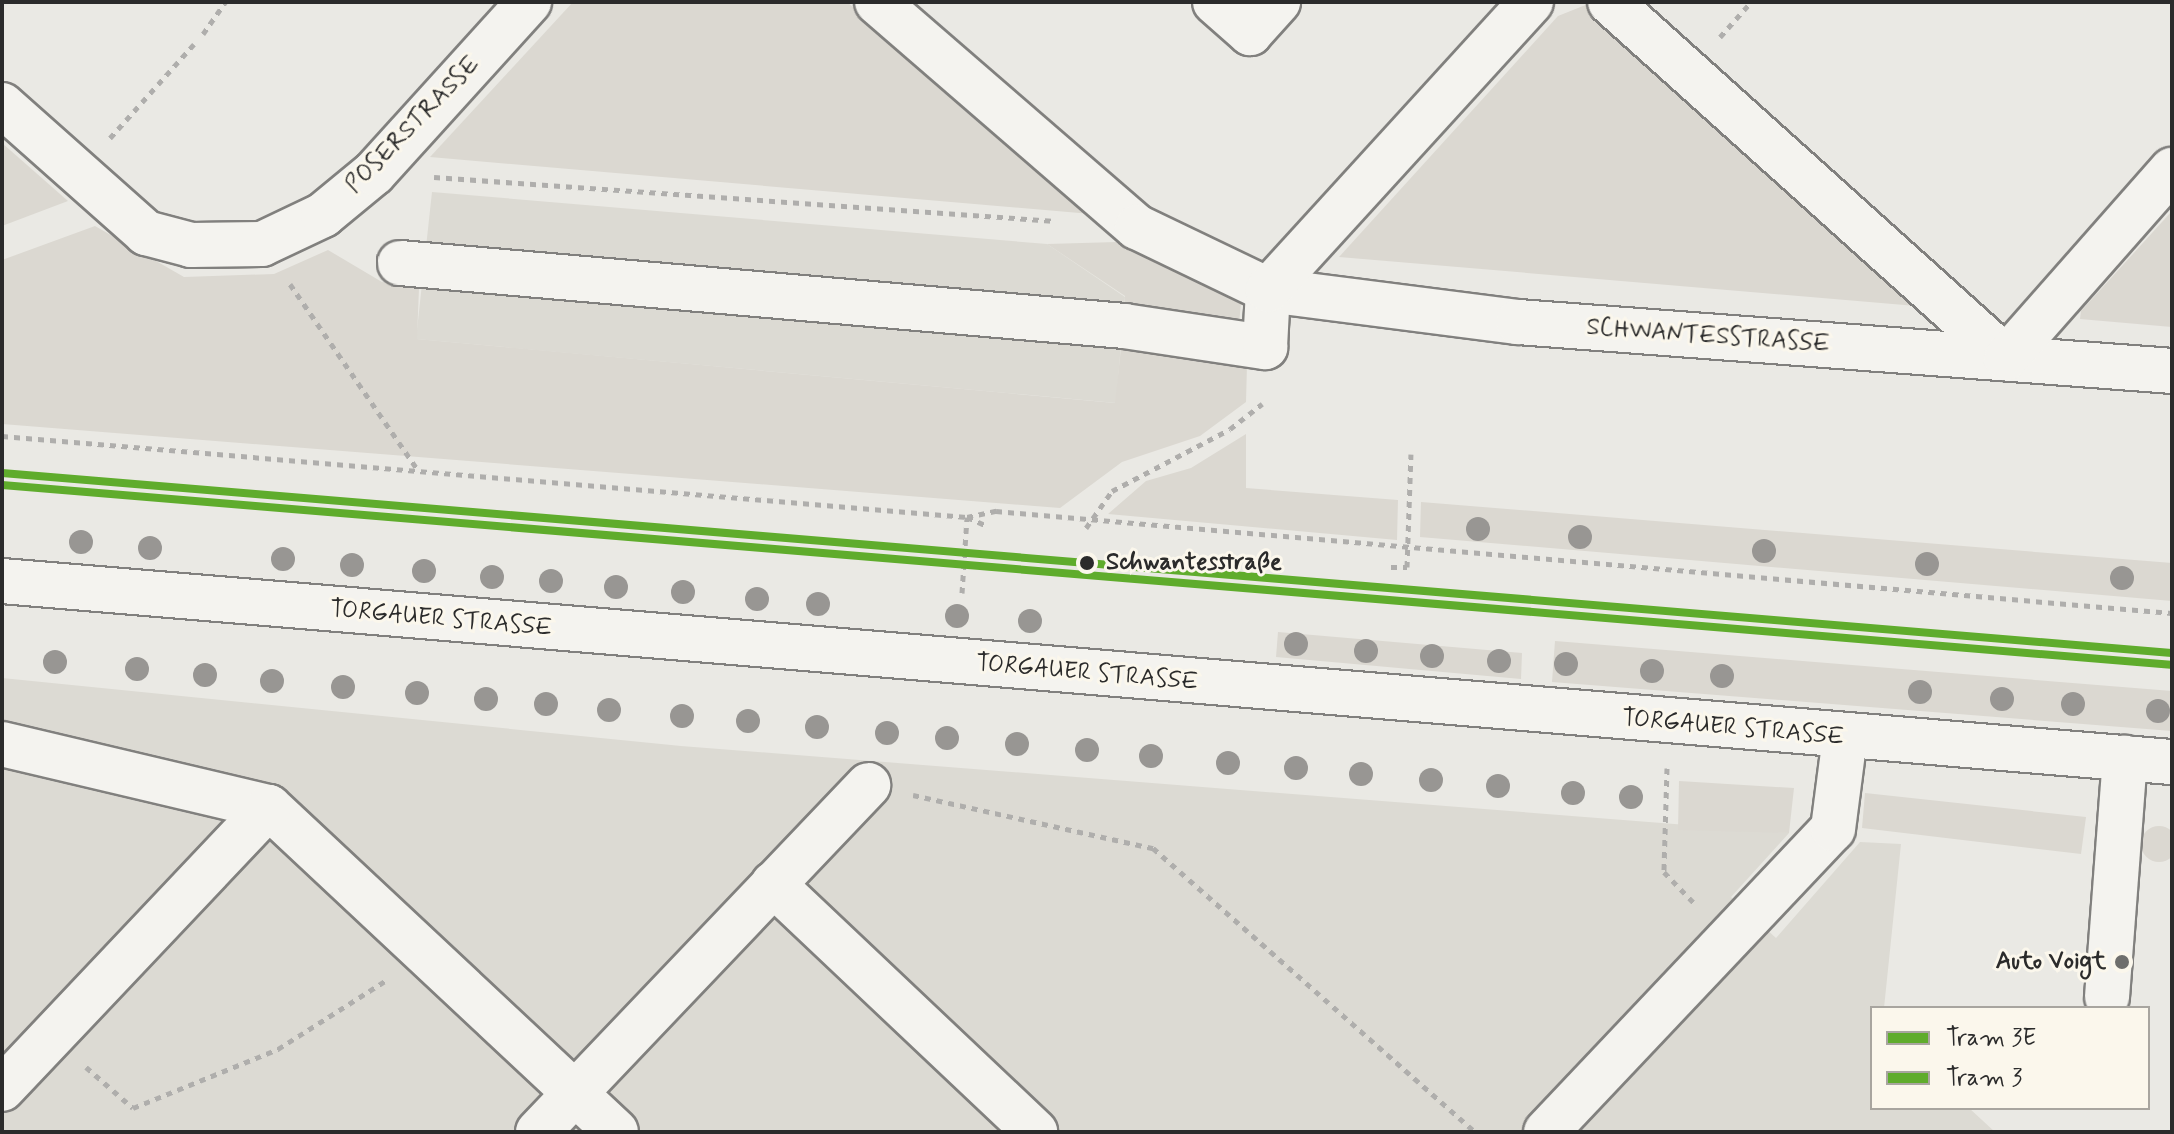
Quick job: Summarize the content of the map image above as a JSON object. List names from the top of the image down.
{
  "streets": {
    "street": ["POSERSTRASSE", "SCHWANTESSTRASSE", "TORGAUER STRASSE"]
  },
  "places": ["Schwantesstraße", "Auto Voigt"],
  "lines": ["tram line 3E", "tram line 3"],
  "legend": ["Tram 3E", "Tram 3"]
}
